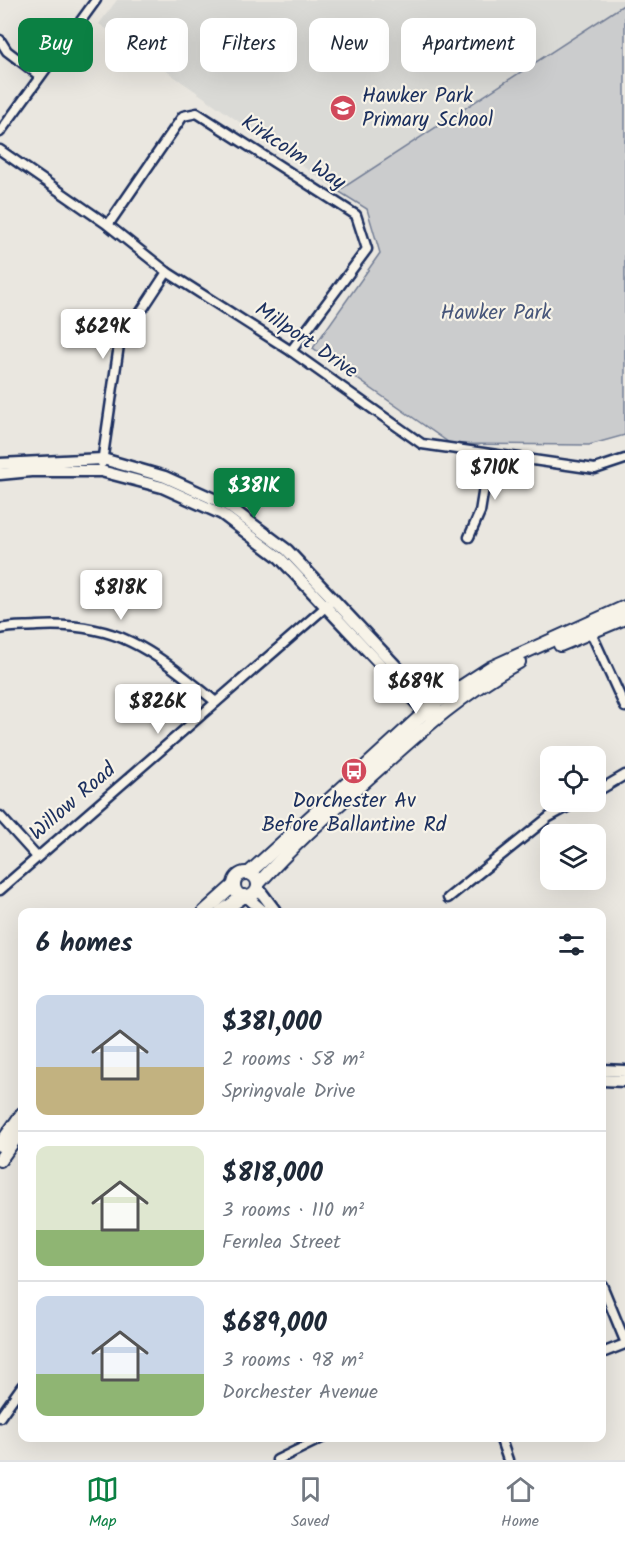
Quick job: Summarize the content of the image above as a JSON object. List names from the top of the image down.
{
  "streets": {
    "street": ["Kirkcolm Way", "Millport Drive", "Willow Road"]
  },
  "crossings": [
    ["Kirkcolm Way", "Millport Drive"]
  ],
  "parks": ["Hawker Park"],
  "places": {
    "school or university": ["Hawker Park Primary School"],
    "bus stop": ["Dorchester Av Before Ballantine Rd"]
  },
  "page": {
    "chip": [
      "Buy",
      "Rent",
      "Filters",
      "New",
      "Apartment"
    ],
    "price": [
      "$629K",
      "$710K",
      "$381K",
      "$818K",
      "$689K",
      "$826K"
    ],
    "heading": "6 homes",
    "list": [
      {
        "name": "$381,000",
        "note": "2 rooms · 58 m² · Springvale Drive"
      },
      {
        "name": "$818,000",
        "note": "3 rooms · 110 m² · Fernlea Street"
      },
      {
        "name": "$689,000",
        "note": "3 rooms · 98 m² · Dorchester Avenue"
      }
    ],
    "tabs": ["Map", "Saved", "Home"]
  }
}
